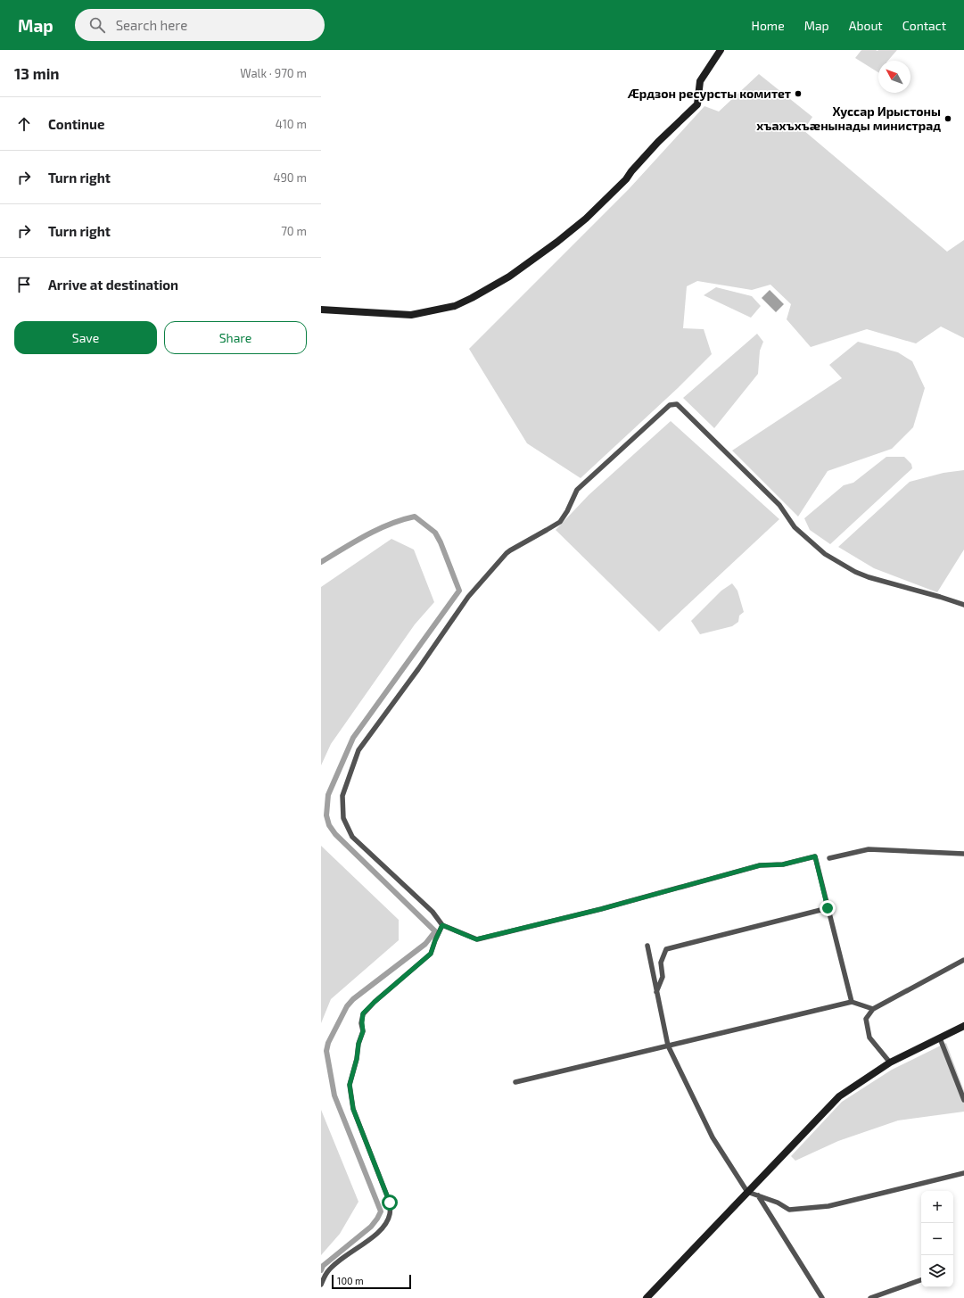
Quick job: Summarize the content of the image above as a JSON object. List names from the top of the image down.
{
  "places": ["Æрдзон ресурсты комитет", "Хуссар Ирыстоны хъахъхъæнынады министрад"],
  "scale_bar": "100 m",
  "north": "top left",
  "page": {
    "header": "Map",
    "search": "Search here",
    "nav": [
      "Home",
      "Map",
      "About",
      "Contact"
    ],
    "heading": ["13 min", "Walk · 970 m"],
    "list": [
      ["Continue", "410 m"],
      ["Turn right", "490 m"],
      ["Turn right", "70 m"],
      "Arrive at destination"
    ],
    "buttons": ["Save", "Share"],
    "map_buttons": ["+", "−"],
    "scale": "100 m"
  }
}
